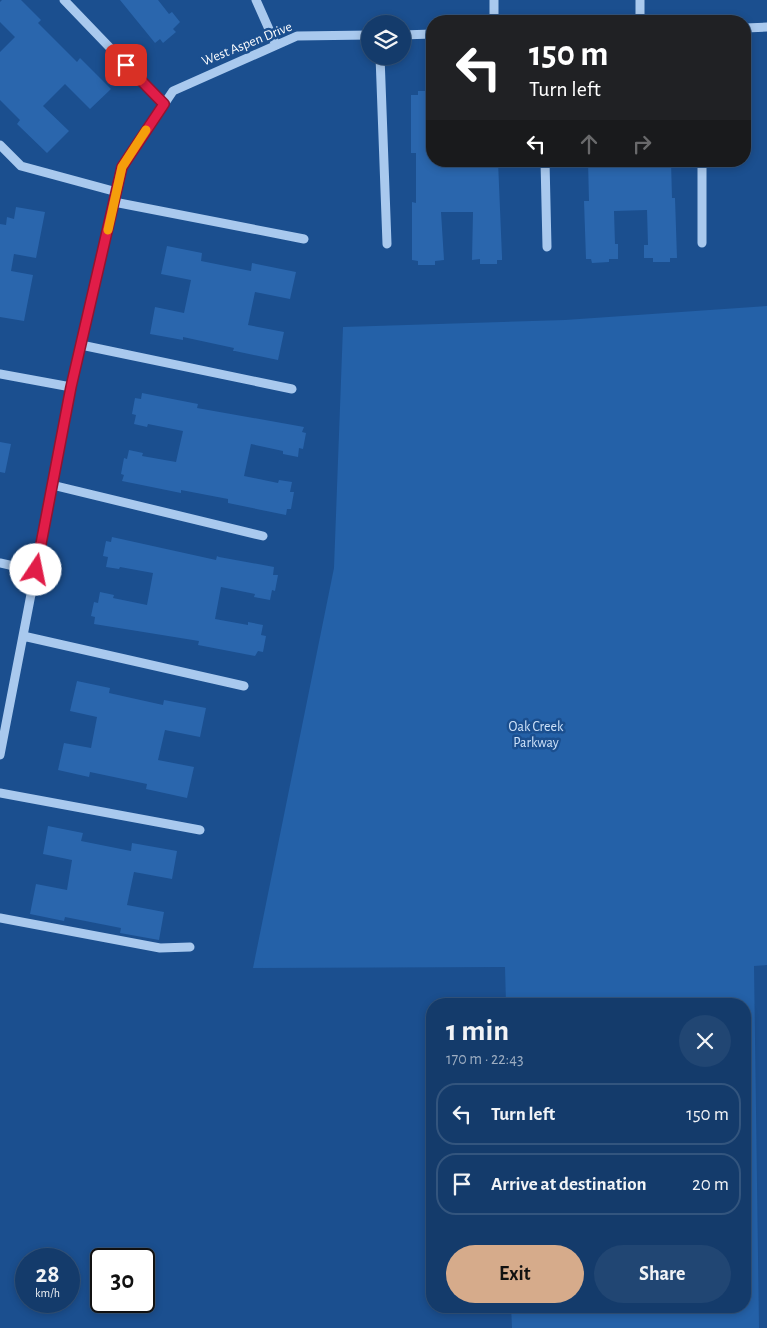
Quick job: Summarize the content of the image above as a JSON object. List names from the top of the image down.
{
  "streets": {
    "street": ["West Aspen Drive"]
  },
  "parks": ["Oak Creek Parkway"],
  "page": {
    "turn": ["150 m", "Turn left"],
    "heading": ["1 min", "170 m · 22:43"],
    "list": [
      {
        "name": "Turn left",
        "value": "150 m"
      },
      {
        "name": "Arrive at destination",
        "value": "20 m"
      }
    ],
    "buttons": ["Exit", "Share"],
    "speed": "28 km/h",
    "limit": "30"
  }
}
